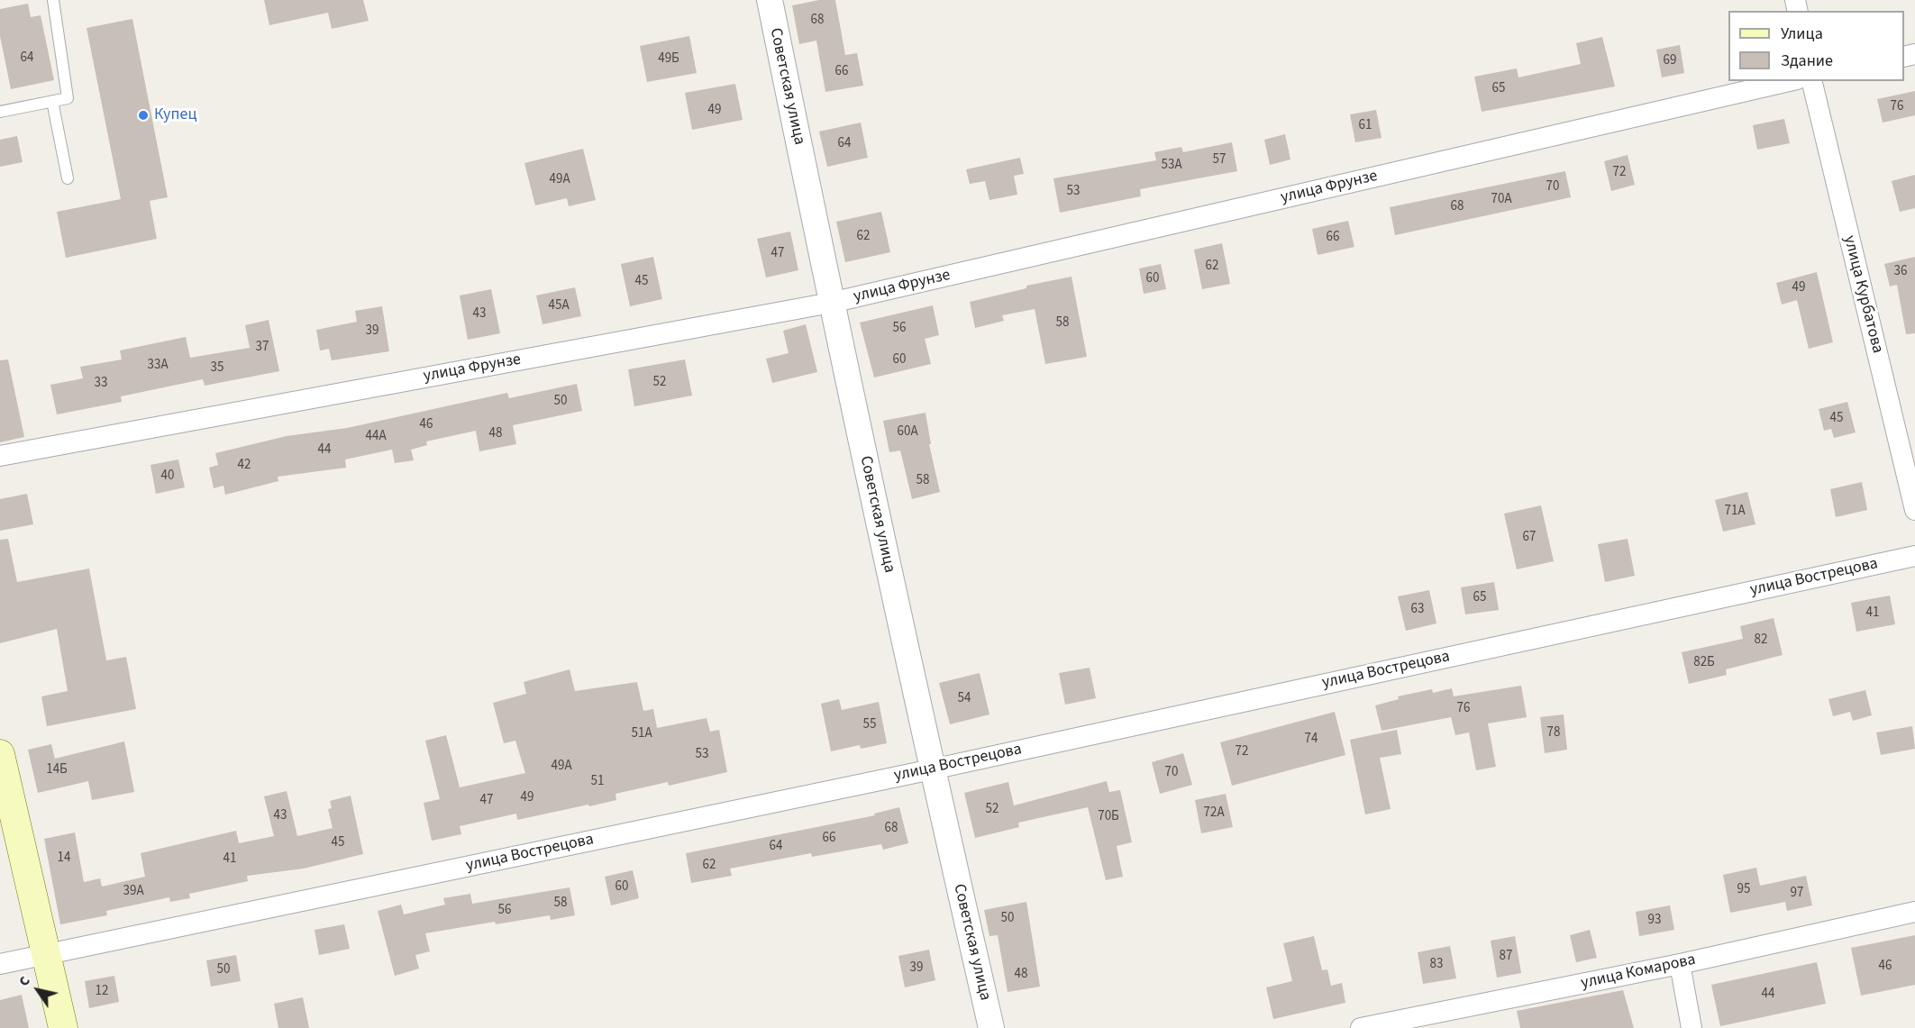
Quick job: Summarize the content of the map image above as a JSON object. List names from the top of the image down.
{
  "streets": {
    "street": [
      "Советская улица",
      "улица Фрунзе",
      "улица Курбатова",
      "улица Вострецова",
      "улица Комарова"
    ]
  },
  "crossings": [
    ["Советская улица", "улица Фрунзе"],
    ["Советская улица", "улица Вострецова"]
  ],
  "places": ["Купец"],
  "house_numbers": [
    "68",
    "64",
    "49Б",
    "69",
    "66",
    "65",
    "76",
    "49",
    "61",
    "64",
    "57",
    "53А",
    "72",
    "49А",
    "70",
    "53",
    "70А",
    "68",
    "62",
    "66",
    "47",
    "62",
    "36",
    "60",
    "45",
    "49",
    "45А",
    "43",
    "58",
    "56",
    "39",
    "37",
    "60",
    "33А",
    "35",
    "52",
    "33",
    "50",
    "45",
    "46",
    "60А",
    "48",
    "44А",
    "44",
    "42",
    "40",
    "58",
    "71А",
    "67",
    "65",
    "63",
    "41",
    "82",
    "82Б",
    "54",
    "76",
    "55",
    "78",
    "51А",
    "74",
    "72",
    "53",
    "49А",
    "14Б",
    "70",
    "51",
    "49",
    "47",
    "52",
    "72А",
    "43",
    "70Б",
    "68",
    "66",
    "45",
    "64",
    "14",
    "41",
    "62",
    "60",
    "95",
    "39А",
    "97",
    "58",
    "56",
    "50",
    "93",
    "87",
    "83",
    "46",
    "39",
    "50",
    "48",
    "12",
    "44"
  ],
  "legend": ["Улица", "Здание"],
  "north": "top left"
}
